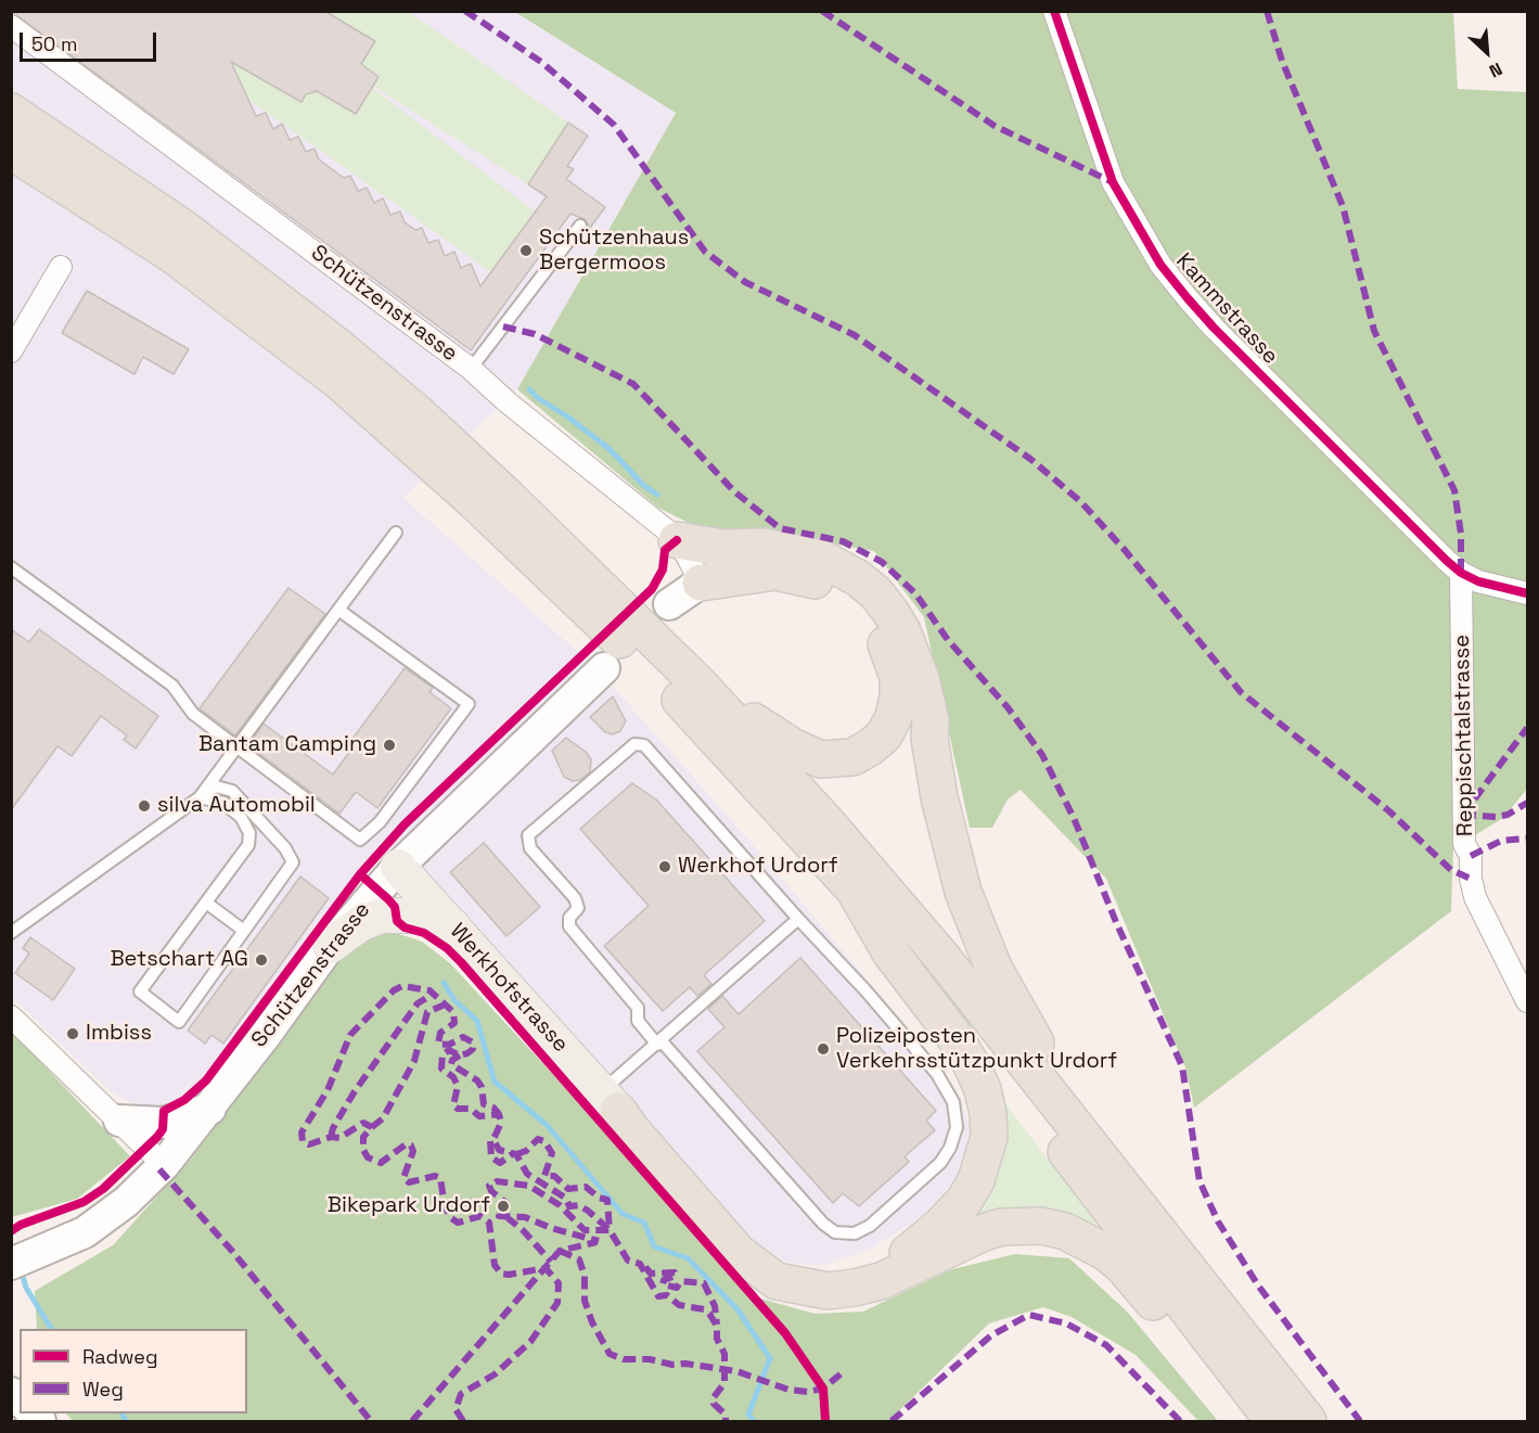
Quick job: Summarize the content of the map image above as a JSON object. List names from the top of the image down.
{
  "streets": {
    "main road": ["Schützenstrasse", "Werkhofstrasse"],
    "street": ["Kammstrasse", "Reppischtalstrasse"]
  },
  "crossings": [
    ["Schützenstrasse", "Werkhofstrasse"],
    ["Kammstrasse", "Reppischtalstrasse"]
  ],
  "places": [
    "Schützenhaus Bergermoos",
    "Bantam Camping",
    "silva Automobil",
    "Werkhof Urdorf",
    "Betschart AG",
    "Imbiss",
    "Polizeiposten Verkehrsstützpunkt Urdorf",
    "Bikepark Urdorf"
  ],
  "legend": ["Radweg", "Weg"],
  "scale_bar": "50 m",
  "north": "bottom right"
}
